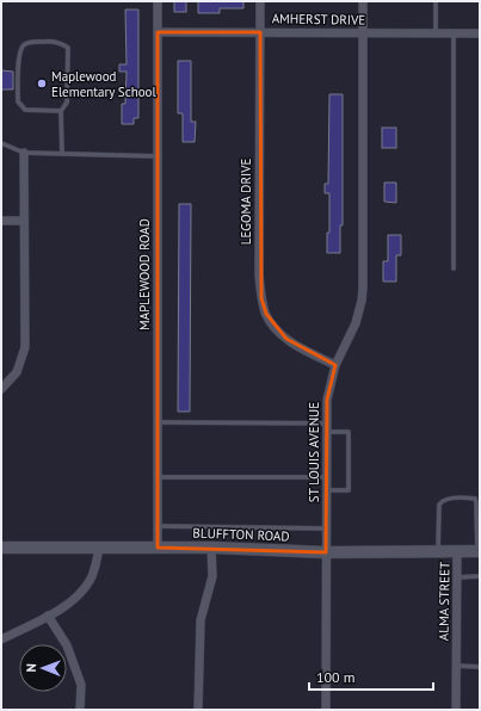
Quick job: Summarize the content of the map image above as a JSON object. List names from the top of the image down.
{
  "streets": {
    "main road": ["BLUFFTON ROAD"],
    "street": [
      "AMHERST DRIVE",
      "LEGOMA DRIVE",
      "MAPLEWOOD ROAD",
      "ST LOUIS AVENUE",
      "ALMA STREET"
    ]
  },
  "crossings": [
    ["AMHERST DRIVE", "LEGOMA DRIVE"],
    ["AMHERST DRIVE", "MAPLEWOOD ROAD"],
    ["AMHERST DRIVE", "ST LOUIS AVENUE"],
    ["LEGOMA DRIVE", "ST LOUIS AVENUE"],
    ["MAPLEWOOD ROAD", "BLUFFTON ROAD"],
    ["ST LOUIS AVENUE", "BLUFFTON ROAD"],
    ["BLUFFTON ROAD", "ALMA STREET"]
  ],
  "places": ["Maplewood Elementary School"],
  "scale_bar": "100 m",
  "north": "left"
}
